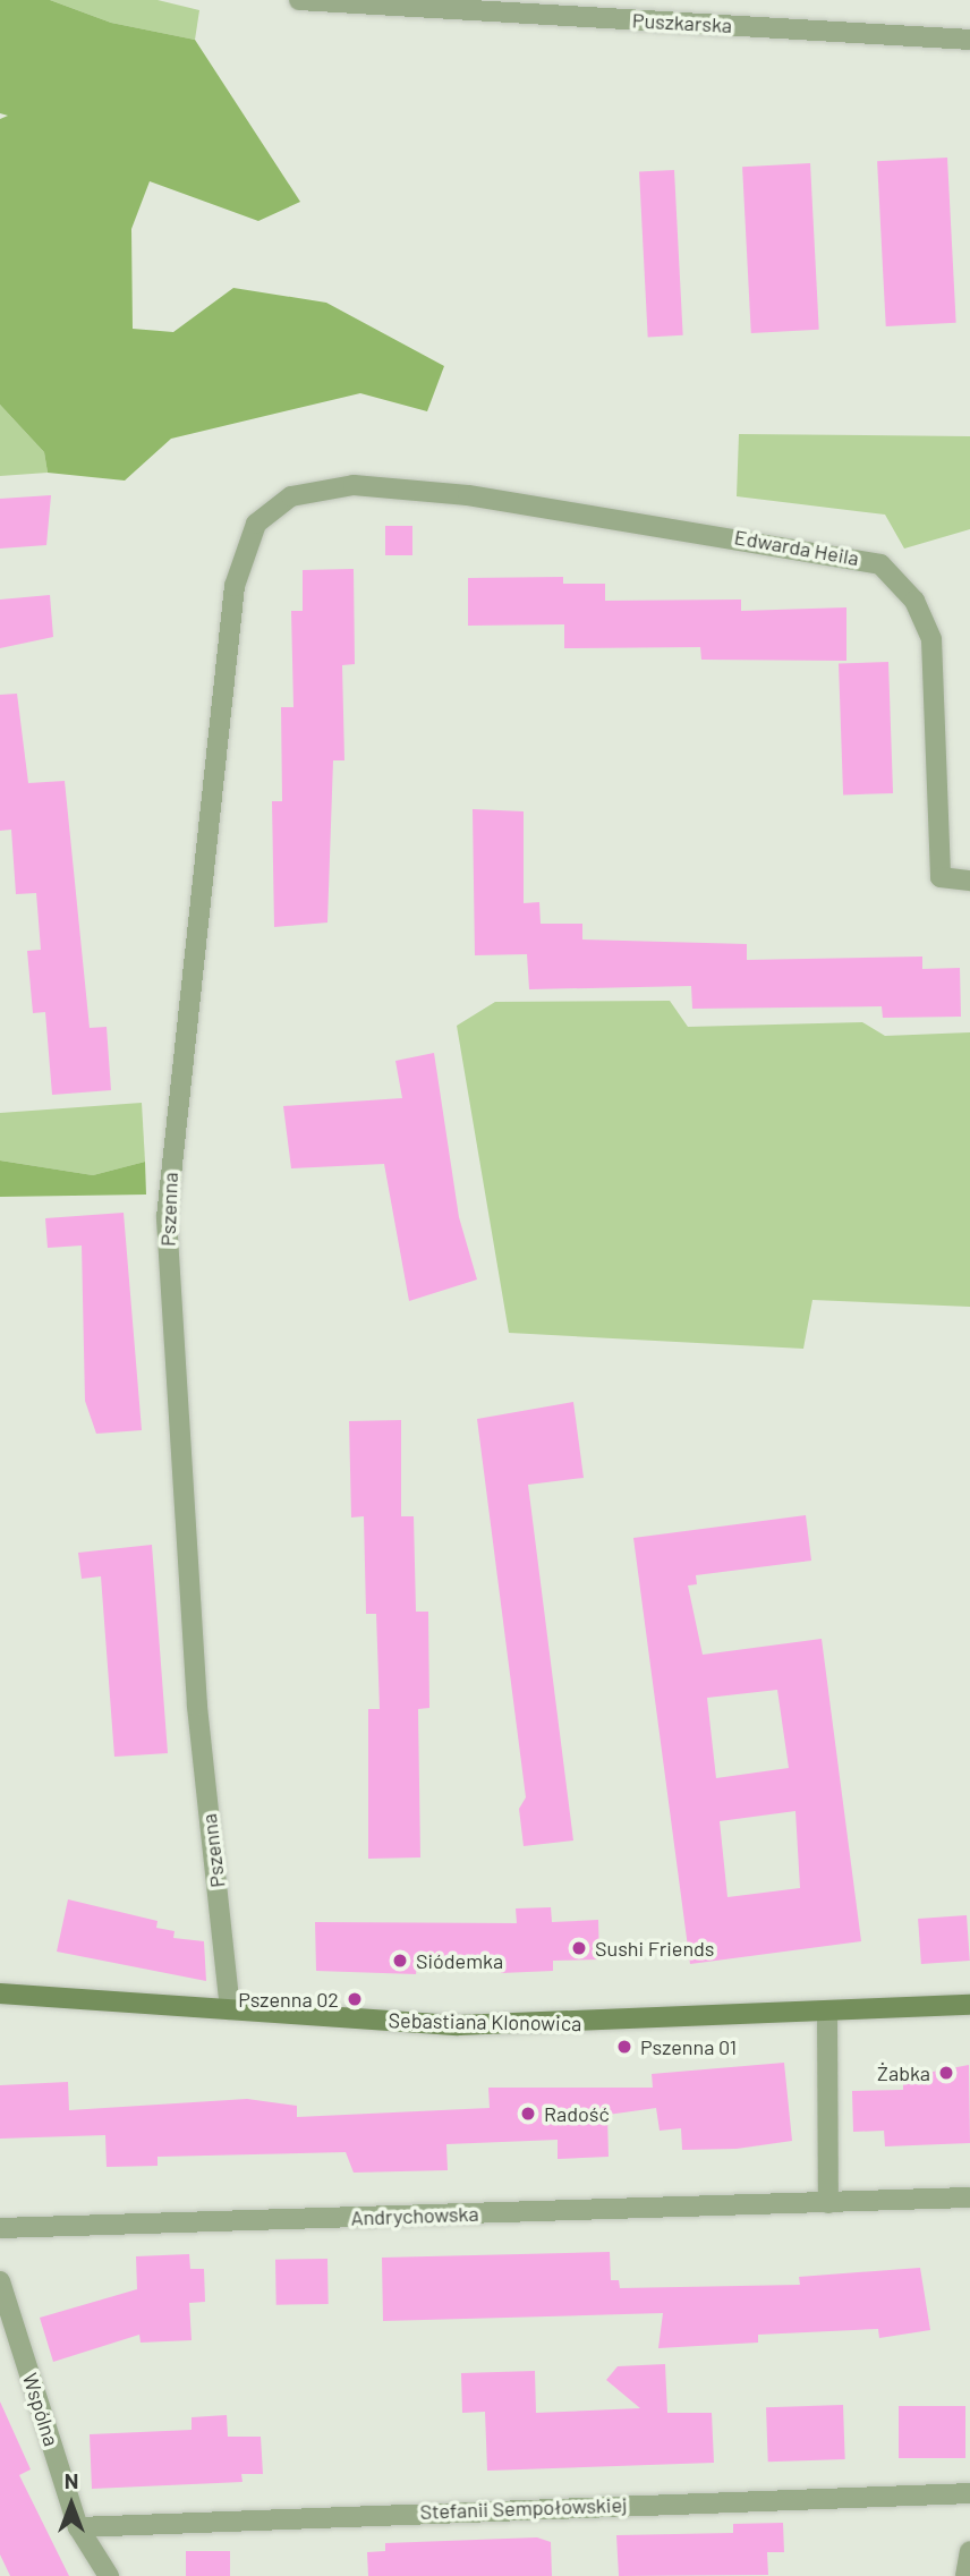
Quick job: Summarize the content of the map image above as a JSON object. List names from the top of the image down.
{
  "streets": {
    "street": [
      "Puszkarska",
      "Edwarda Heila",
      "Pszenna",
      "Sebastiana Klonowica",
      "Andrychowska",
      "Wspólna",
      "Stefanii Sempołowskiej"
    ]
  },
  "crossings": [
    ["Edwarda Heila", "Pszenna"],
    ["Pszenna", "Sebastiana Klonowica"],
    ["Wspólna", "Stefanii Sempołowskiej"]
  ],
  "places": [
    "Sushi Friends",
    "Siódemka",
    "Pszenna 02",
    "Pszenna 01",
    "Żabka",
    "Radość"
  ],
  "north": "top"
}
